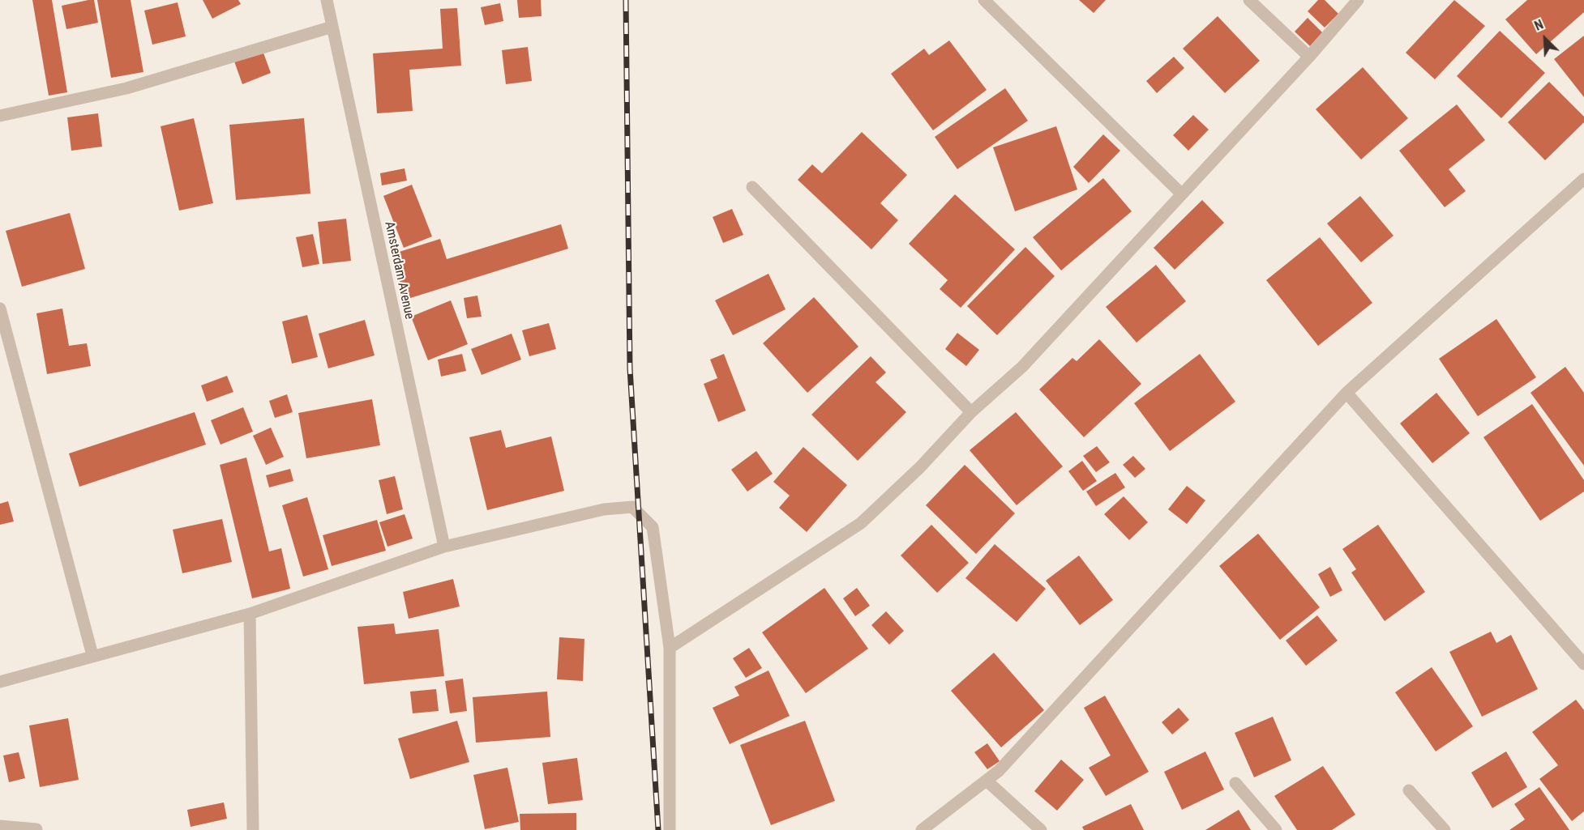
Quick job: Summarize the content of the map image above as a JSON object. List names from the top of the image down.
{
  "streets": {
    "street": ["Amsterdam Avenue"]
  },
  "north": "top left"
}
